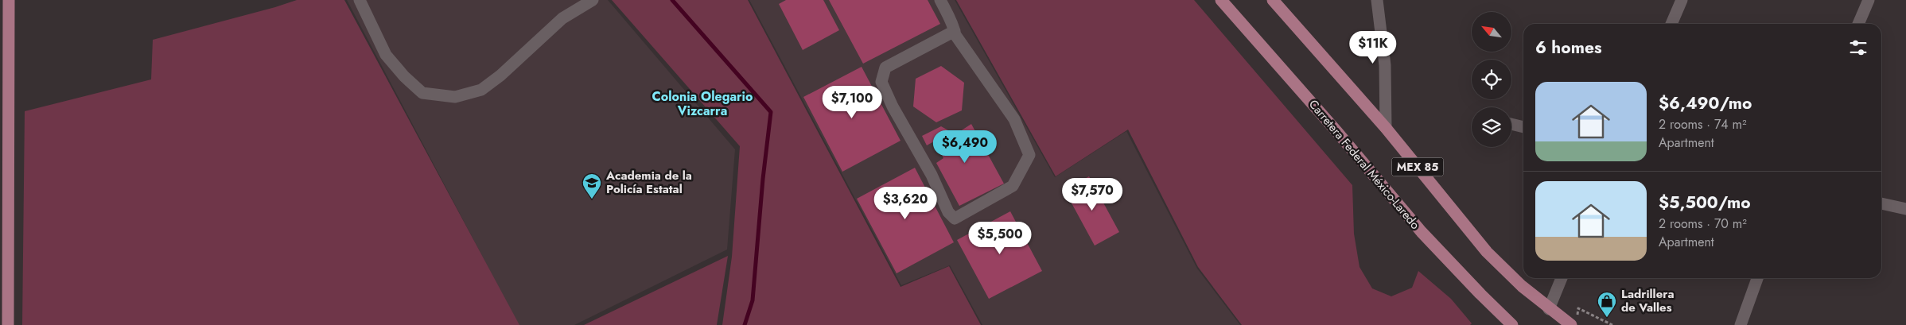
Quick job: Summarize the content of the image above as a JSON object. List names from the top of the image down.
{
  "streets": {
    "main road": ["Carretera Federal México-Laredo", "MEX 85"]
  },
  "districts": ["Colonia Olegario Vizcarra"],
  "places": {
    "school or university": ["Academia de la Policía Estatal"],
    "shop": ["Ladrillera de Valles"]
  },
  "north": "top left",
  "page": {
    "heading": "6 homes",
    "price": [
      "$11K",
      "$7,100",
      "$6,490",
      "$7,570",
      "$3,620",
      "$5,500"
    ],
    "list": [
      {
        "name": "$6,490/mo",
        "note": "2 rooms · 74 m² · Apartment"
      },
      {
        "name": "$5,500/mo",
        "note": "2 rooms · 70 m² · Apartment"
      }
    ]
  }
}
